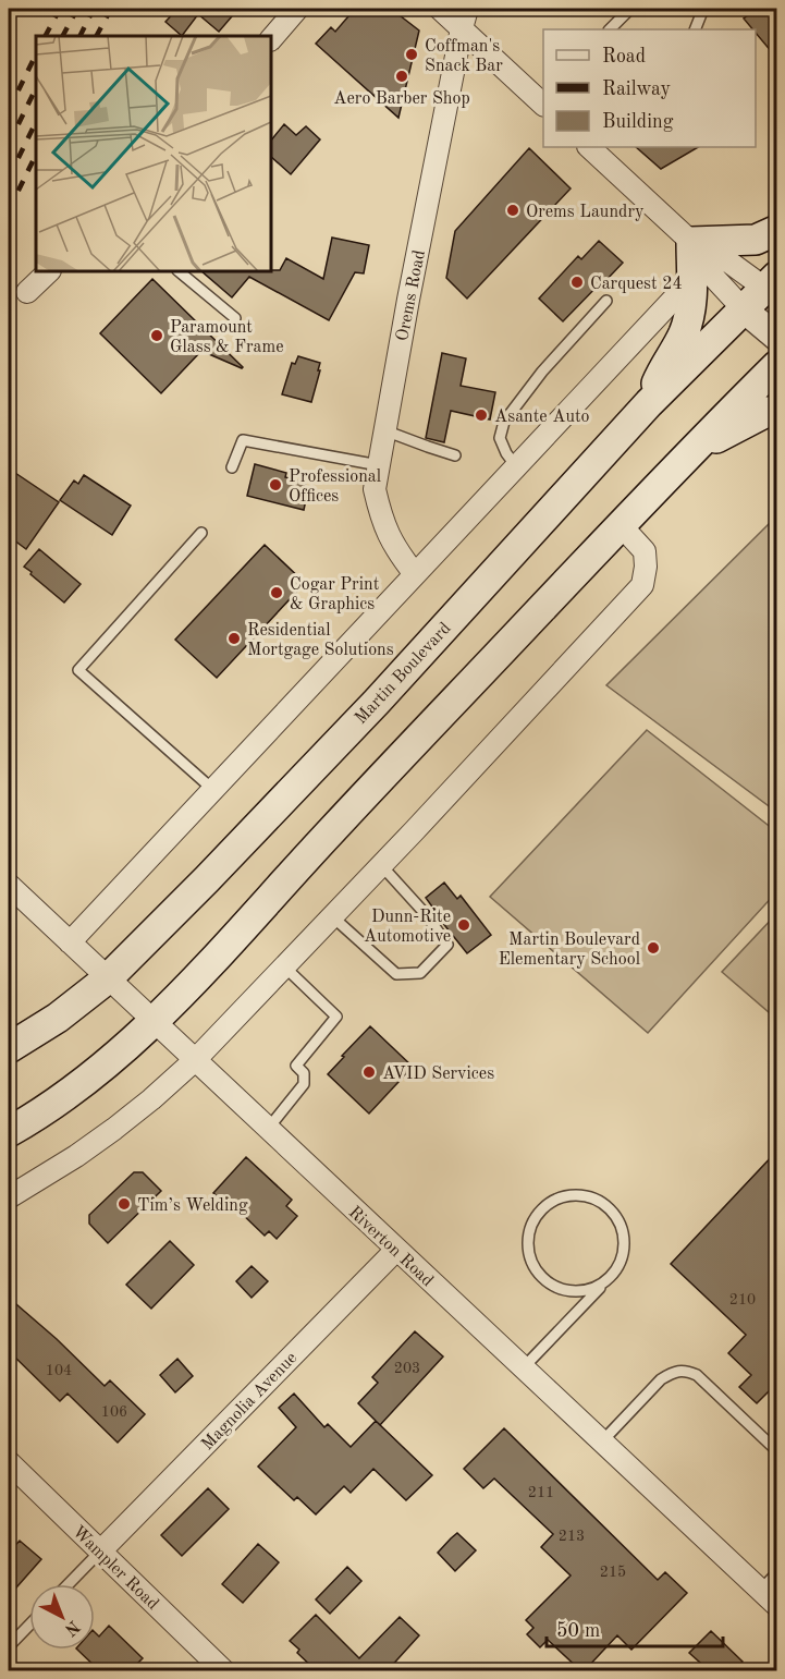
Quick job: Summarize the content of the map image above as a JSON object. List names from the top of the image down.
{
  "streets": {
    "main road": ["Martin Boulevard"],
    "street": [
      "Orems Road",
      "Riverton Road",
      "Magnolia Avenue",
      "Wampler Road"
    ]
  },
  "crossings": [
    ["Martin Boulevard", "Riverton Road"],
    ["Riverton Road", "Magnolia Avenue"],
    ["Magnolia Avenue", "Wampler Road"]
  ],
  "places": [
    "Coffman's Snack Bar",
    "Aero Barber Shop",
    "Orems Laundry",
    "Carquest 24",
    "Paramount Glass & Frame",
    "Asante Auto",
    "Professional Offices",
    "Cogar Print & Graphics",
    "Residential Mortgage Solutions",
    "Dunn-Rite Automotive",
    "Martin Boulevard Elementary School",
    "AVID Services",
    "Tim’s Welding"
  ],
  "house_numbers": [
    "210",
    "203",
    "104",
    "106",
    "211",
    "213",
    "215"
  ],
  "legend": ["Road", "Railway", "Building"],
  "scale_bar": "50 m",
  "north": "bottom right"
}
